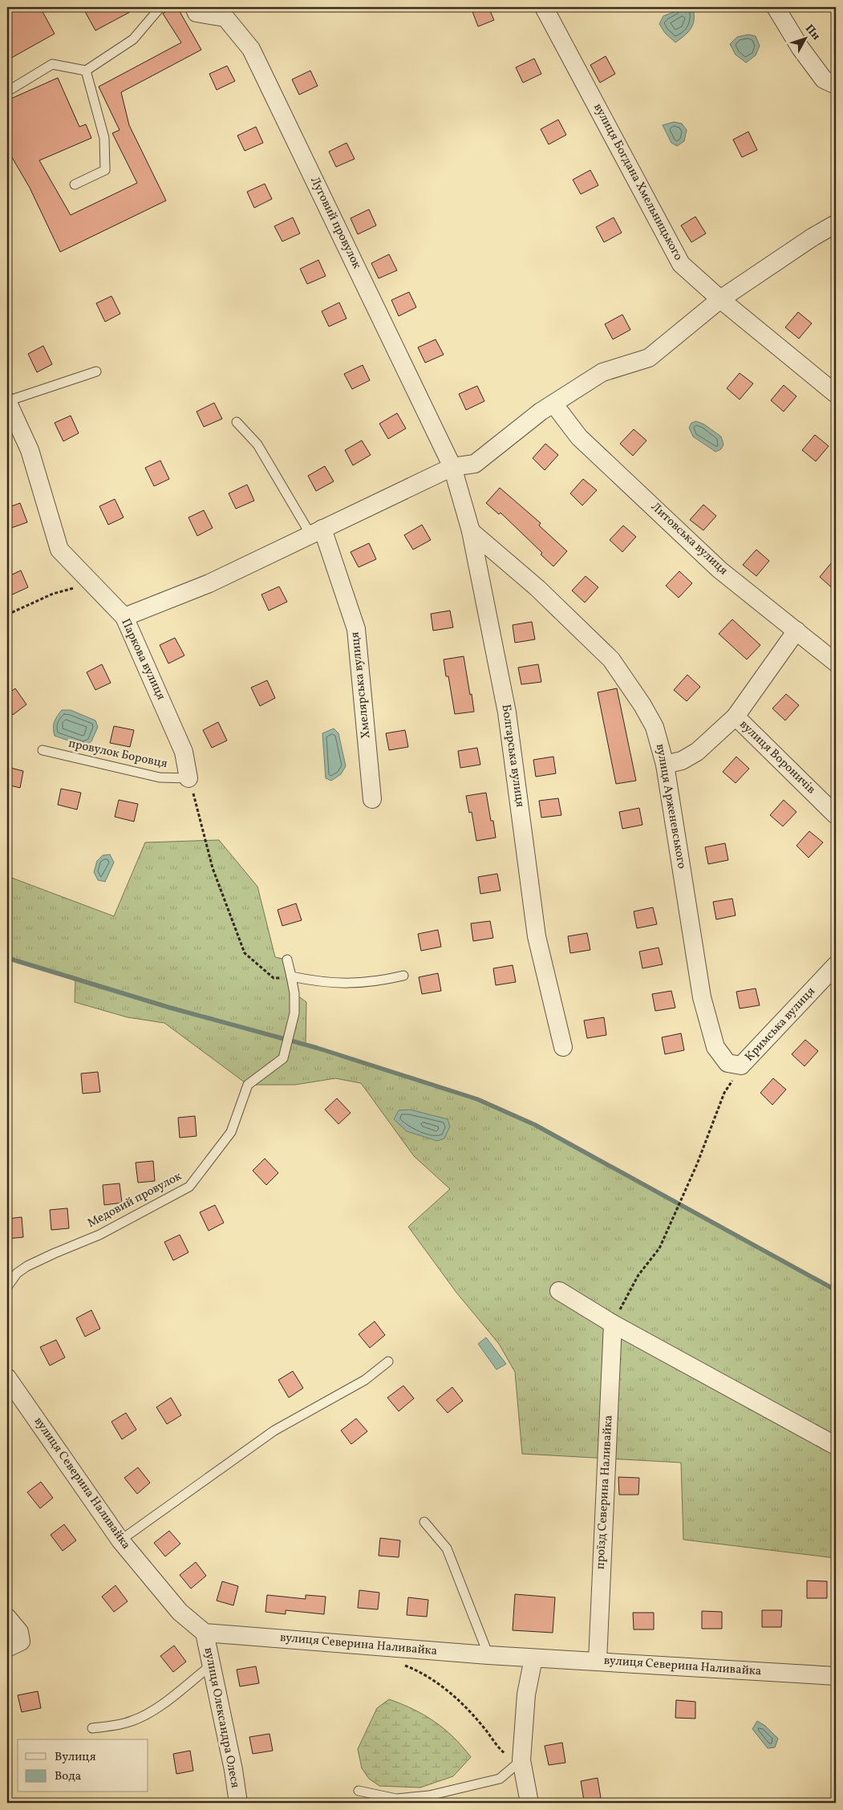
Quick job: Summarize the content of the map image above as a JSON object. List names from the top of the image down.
{
  "streets": {
    "street": [
      "вулиця Богдана Хмельницького",
      "Луговий провулок",
      "Литовська вулиця",
      "Паркова вулиця",
      "Хмелярська вулиця",
      "Болгарська вулиця",
      "вулиця Вороничів",
      "вулиця Арженевського",
      "Кримська вулиця",
      "вулиця Северина Наливайка",
      "проїзд Северина Наливайка",
      "вулиця Олександра Олеся"
    ],
    "lane": ["провулок Боровця", "Медовий провулок"]
  },
  "crossings": [
    ["Луговий провулок", "Болгарська вулиця"],
    ["Паркова вулиця", "провулок Боровця"],
    ["Болгарська вулиця", "вулиця Арженевського"],
    ["вулиця Арженевського", "Кримська вулиця"],
    ["вулиця Северина Наливайка", "проїзд Северина Наливайка"],
    ["вулиця Северина Наливайка", "вулиця Олександра Олеся"]
  ],
  "legend": ["Вулиця", "Вода"],
  "north": "top right"
}
